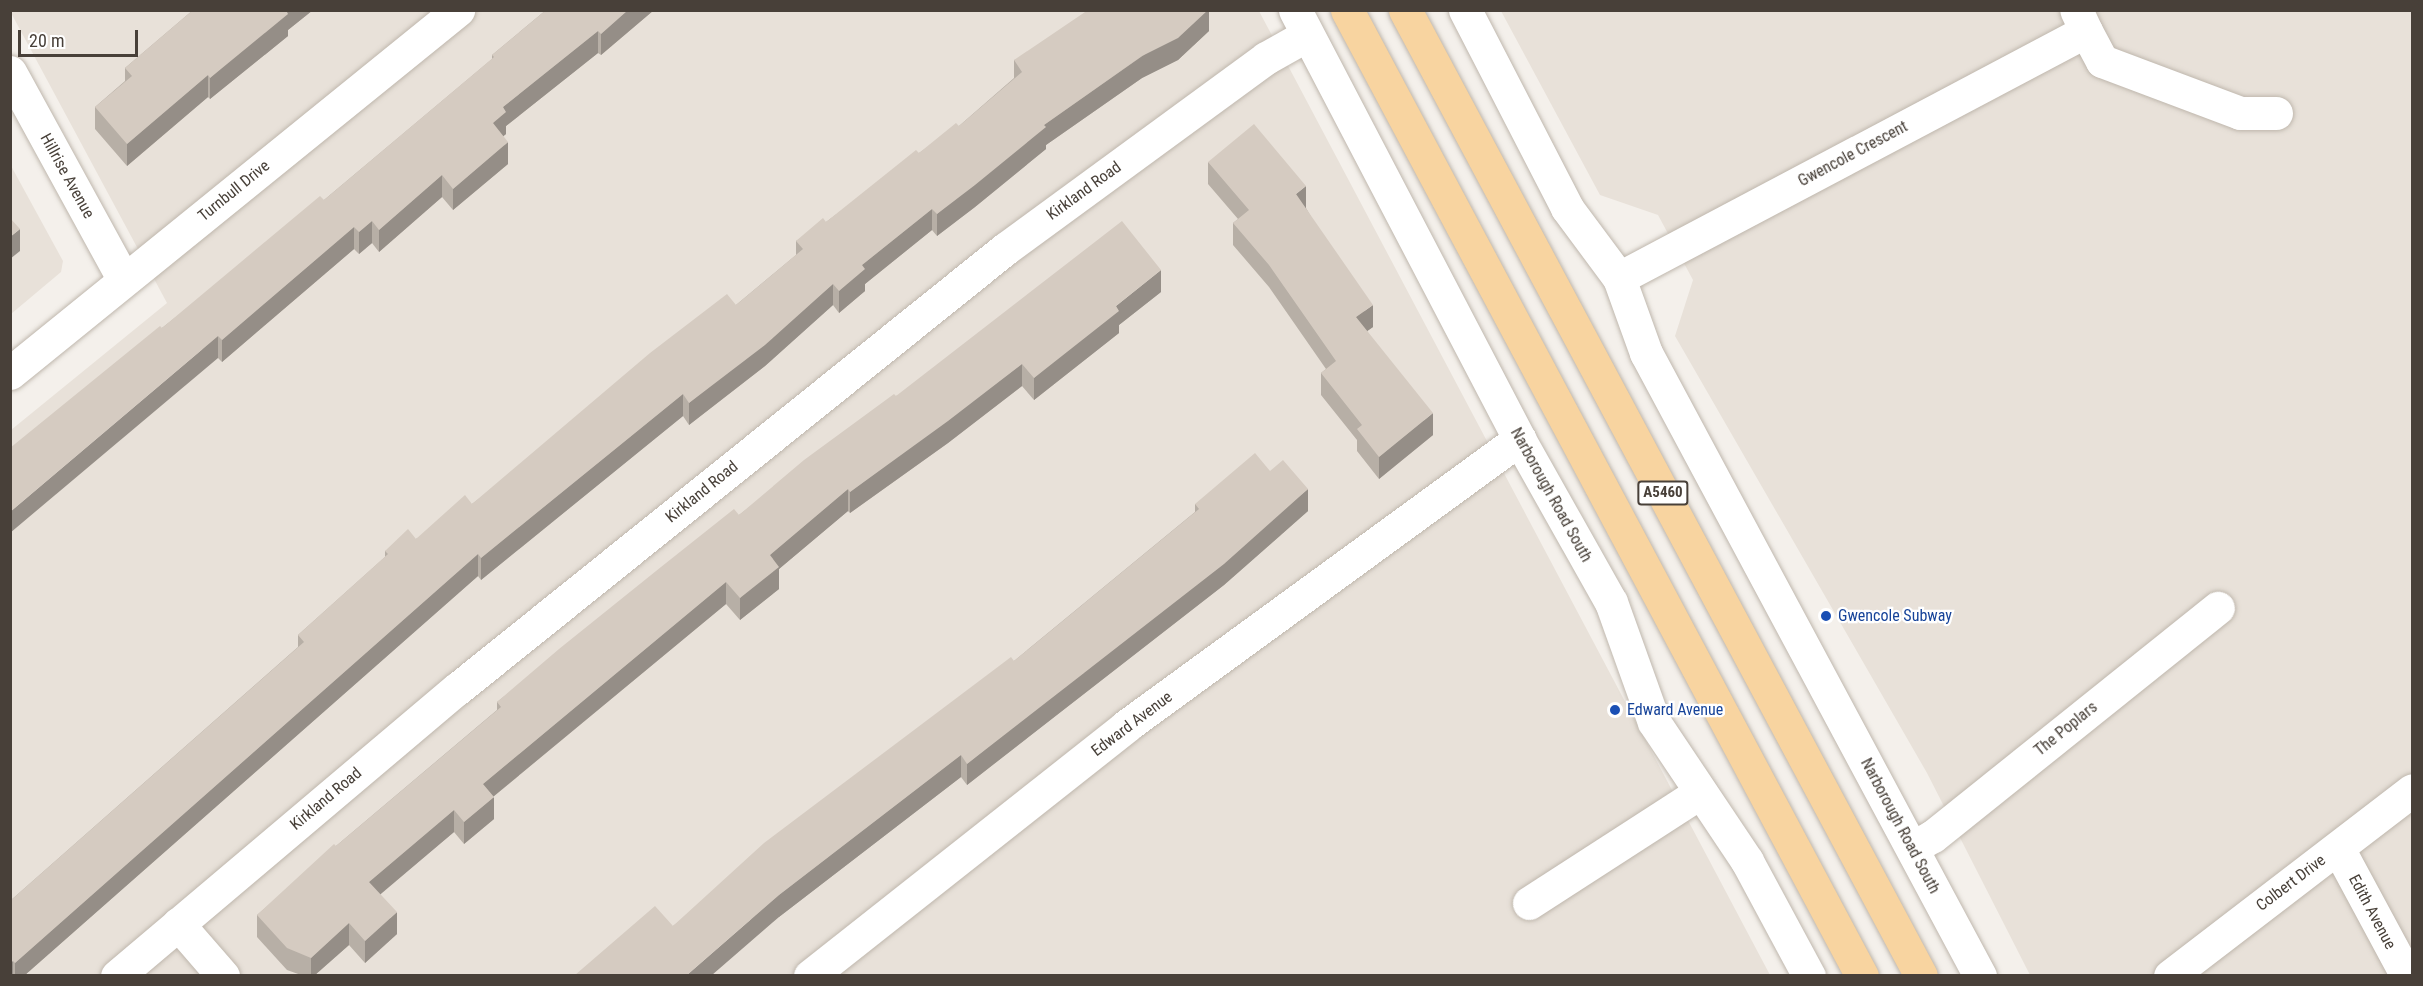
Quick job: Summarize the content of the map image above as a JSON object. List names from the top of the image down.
{
  "streets": {
    "main road": ["A5460"],
    "street": [
      "Gwencole Crescent",
      "Hillrise Avenue",
      "Turnbull Drive",
      "Kirkland Road",
      "Narborough Road South",
      "Edward Avenue",
      "The Poplars",
      "Colbert Drive",
      "Edith Avenue"
    ]
  },
  "crossings": [
    ["Gwencole Crescent", "Narborough Road South"],
    ["Hillrise Avenue", "Turnbull Drive"],
    ["Kirkland Road", "Narborough Road South"],
    ["Narborough Road South", "Edward Avenue"],
    ["Narborough Road South", "The Poplars"],
    ["Colbert Drive", "Edith Avenue"]
  ],
  "places": ["Gwencole Subway", "Edward Avenue"],
  "scale_bar": "20 m"
}
